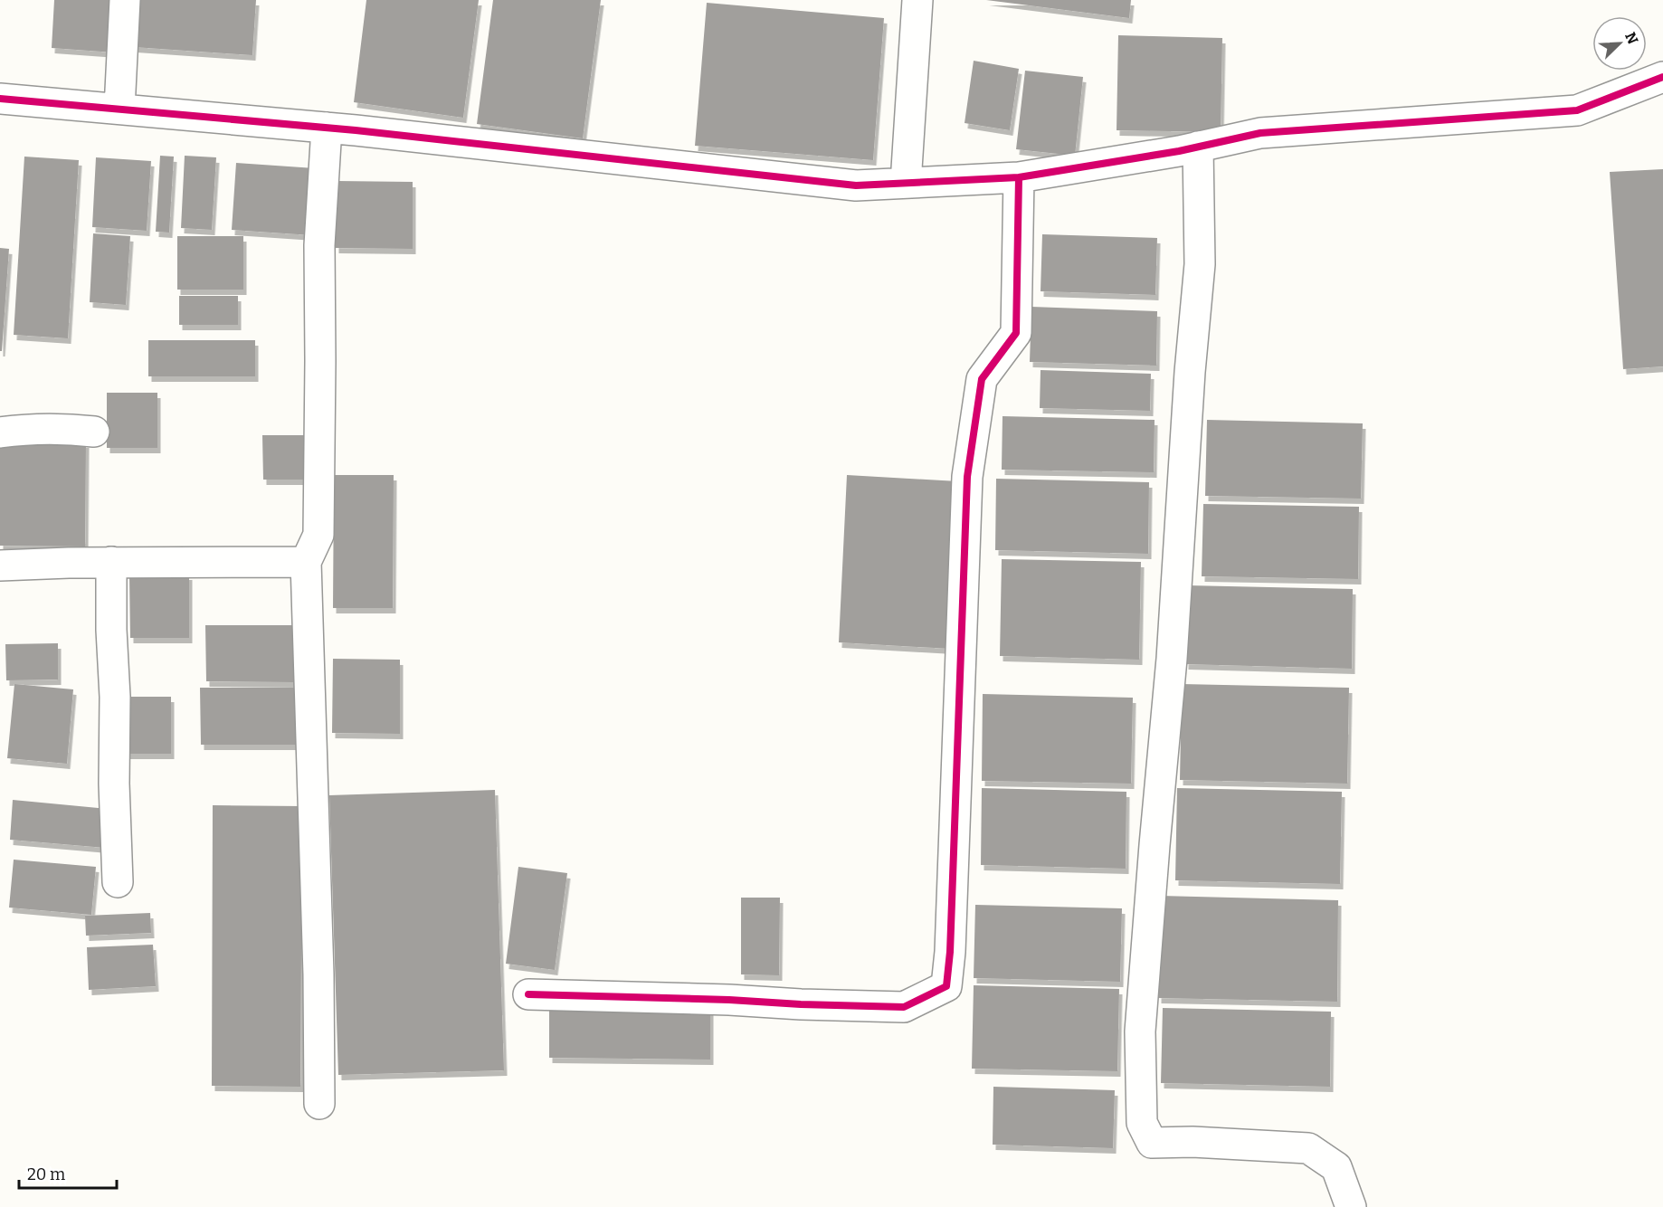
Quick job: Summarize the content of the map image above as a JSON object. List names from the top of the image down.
{
  "scale_bar": "20 m",
  "north": "top right"
}
